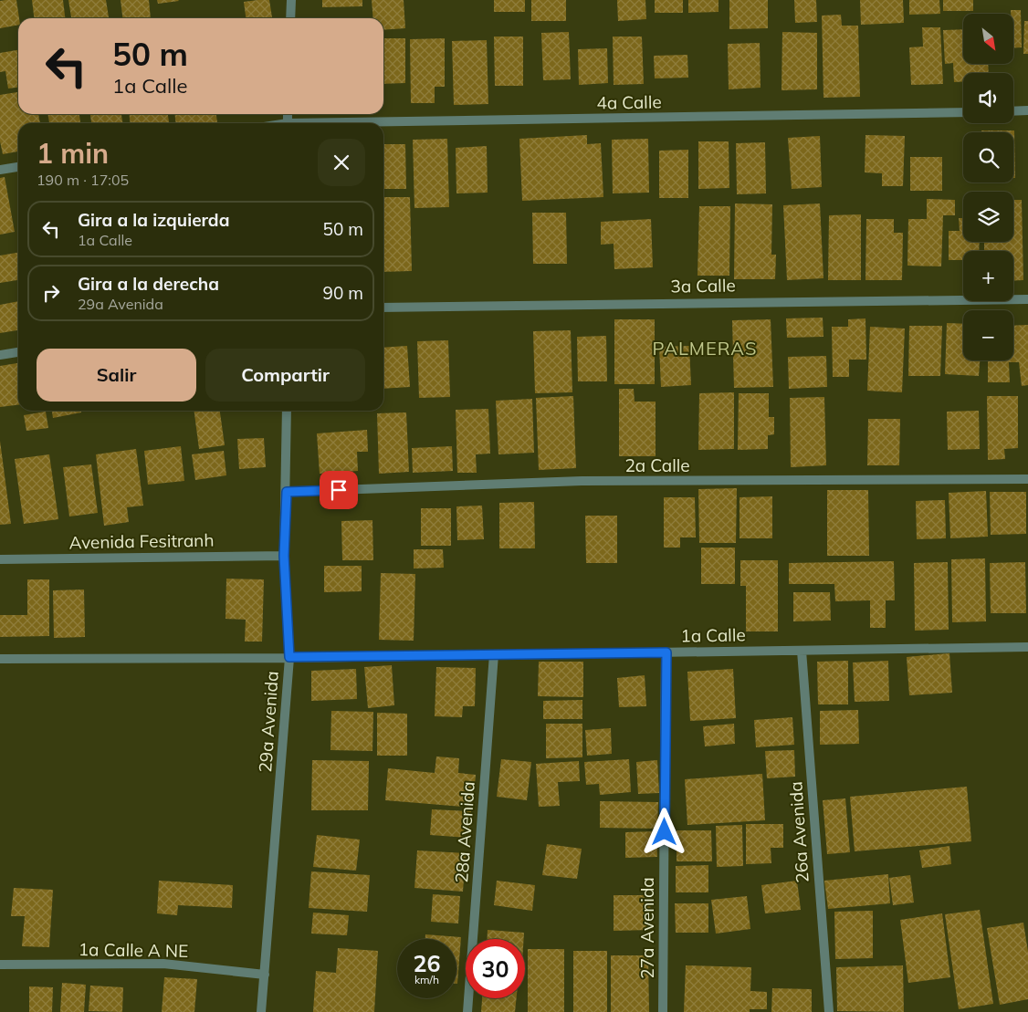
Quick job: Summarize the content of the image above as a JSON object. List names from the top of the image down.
{
  "streets": {
    "street": [
      "4a Calle",
      "3a Calle",
      "2a Calle",
      "Avenida Fesitranh",
      "1a Calle",
      "29a Avenida",
      "28a Avenida",
      "26a Avenida",
      "27a Avenida",
      "1a Calle A NE"
    ]
  },
  "crossings": [
    ["2a Calle", "29a Avenida"],
    ["Avenida Fesitranh", "29a Avenida"],
    ["1a Calle", "29a Avenida"],
    ["1a Calle", "28a Avenida"],
    ["1a Calle", "26a Avenida"],
    ["1a Calle", "27a Avenida"],
    ["29a Avenida", "1a Calle A NE"]
  ],
  "districts": ["PALMERAS"],
  "north": "bottom right",
  "page": {
    "map_buttons": ["+", "−"],
    "turn": ["50 m", "1a Calle"],
    "heading": ["1 min", "190 m · 17:05"],
    "list": [
      {
        "name": "Gira a la izquierda",
        "note": "1a Calle",
        "value": "50 m"
      },
      {
        "name": "Gira a la derecha",
        "note": "29a Avenida",
        "value": "90 m"
      }
    ],
    "buttons": ["Salir", "Compartir"],
    "speed": "26 km/h",
    "limit": "30"
  }
}
